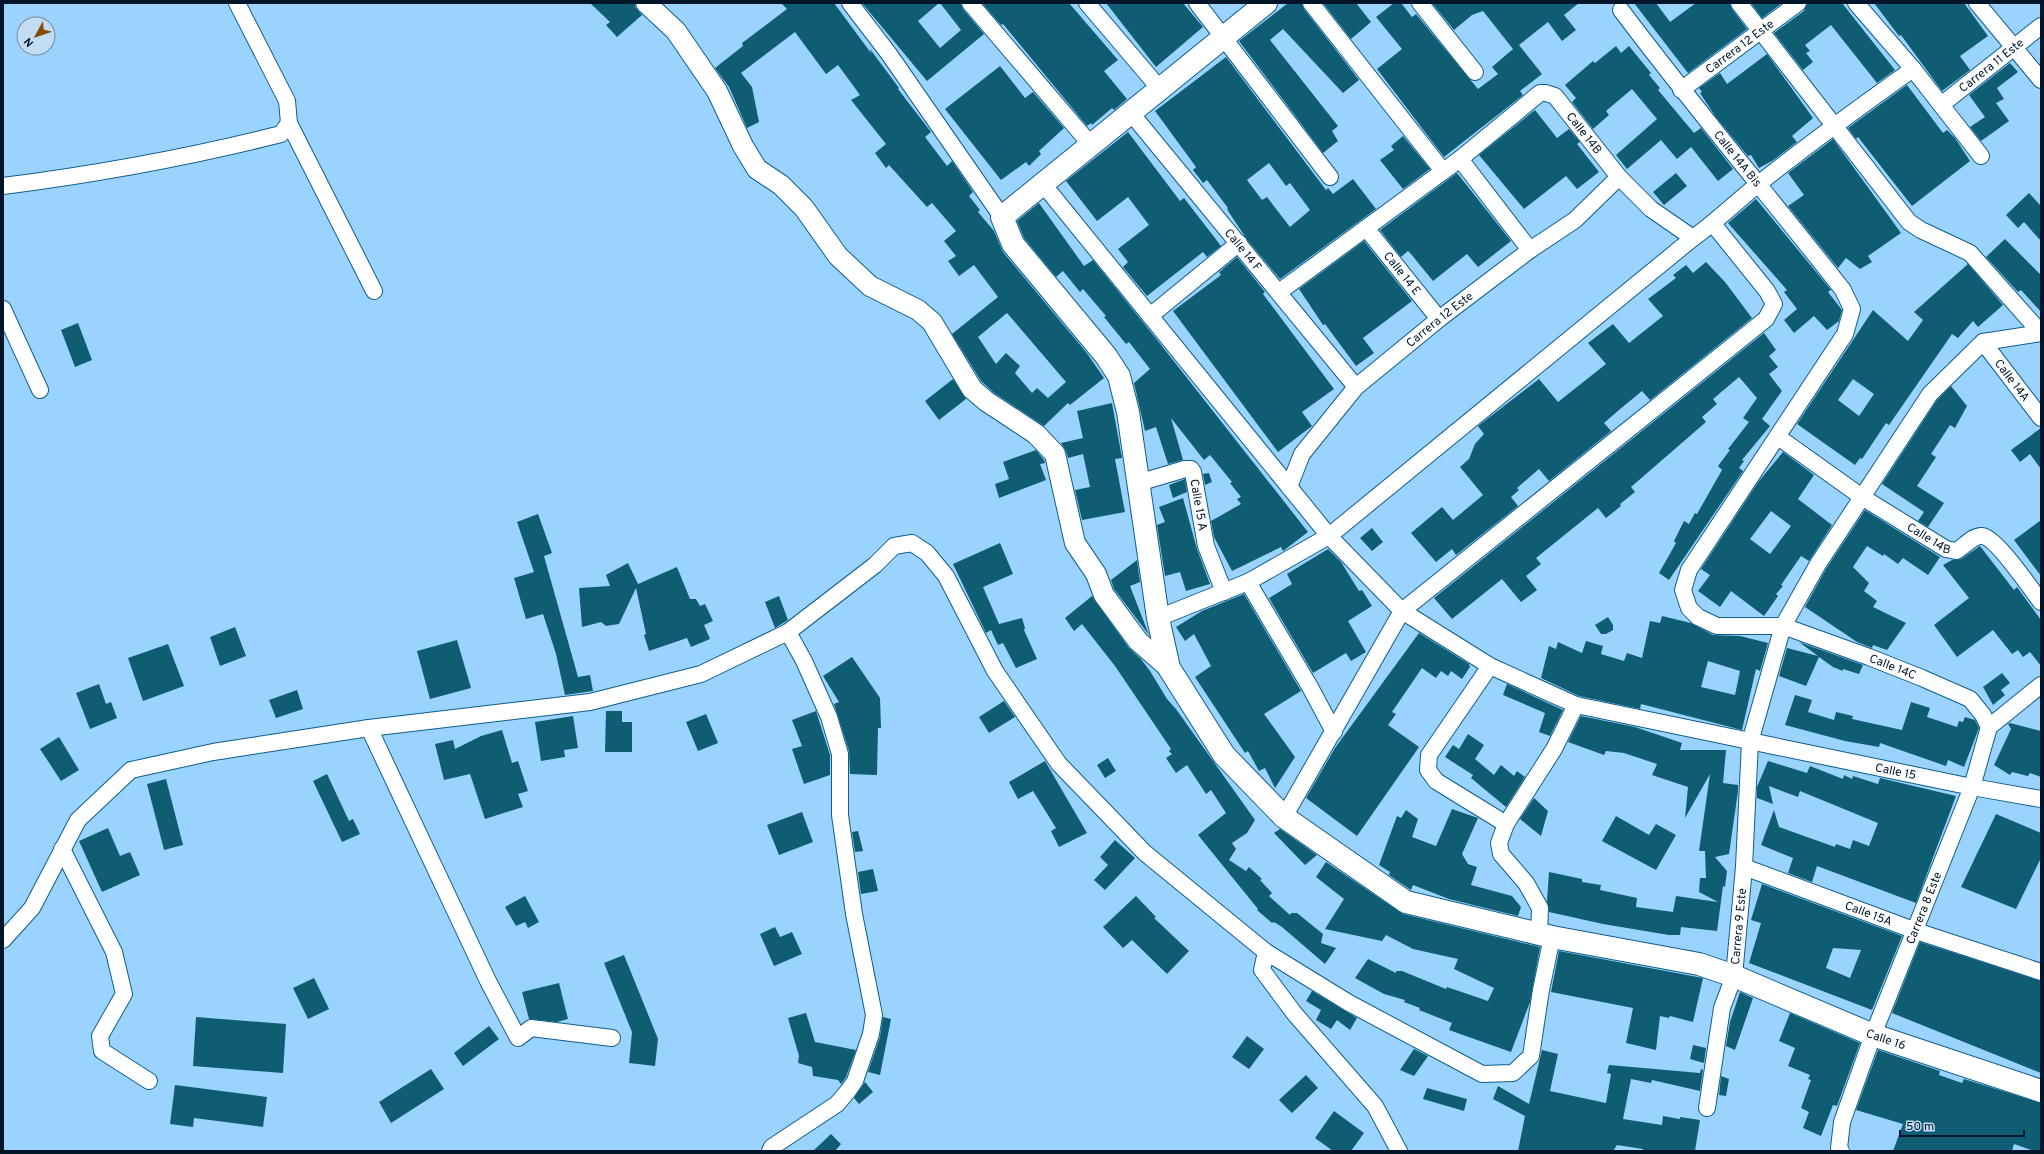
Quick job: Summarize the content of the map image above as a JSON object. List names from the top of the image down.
{
  "streets": {
    "main road": ["Calle 16"],
    "street": [
      "Carrera 12 Este",
      "Carrera 11 Este",
      "Calle 14B",
      "Calle 14A Bis",
      "Calle 14 F",
      "Calle 14 E",
      "Calle 14A",
      "Calle 15 A",
      "Calle 14C",
      "Calle 15",
      "Carrera 8 Este",
      "Calle 15A",
      "Carrera 9 Este"
    ]
  },
  "crossings": [
    ["Carrera 12 Este", "Calle 14B"],
    ["Carrera 12 Este", "Calle 14A Bis"],
    ["Carrera 12 Este", "Calle 14 F"],
    ["Carrera 12 Este", "Calle 14 E"],
    ["Carrera 12 Este", "Calle 15"],
    ["Calle 14B", "Calle 14A Bis"],
    ["Calle 14B", "Carrera 9 Este"],
    ["Calle 14A", "Carrera 9 Este"],
    ["Calle 15 A", "Calle 16"],
    ["Calle 14C", "Carrera 8 Este"],
    ["Calle 14C", "Carrera 9 Este"],
    ["Calle 15", "Carrera 8 Este"],
    ["Calle 15", "Carrera 9 Este"],
    ["Carrera 8 Este", "Calle 15A"],
    ["Carrera 8 Este", "Calle 16"],
    ["Calle 15A", "Carrera 9 Este"],
    ["Carrera 9 Este", "Calle 16"]
  ],
  "scale_bar": "50 m",
  "north": "bottom left"
}
